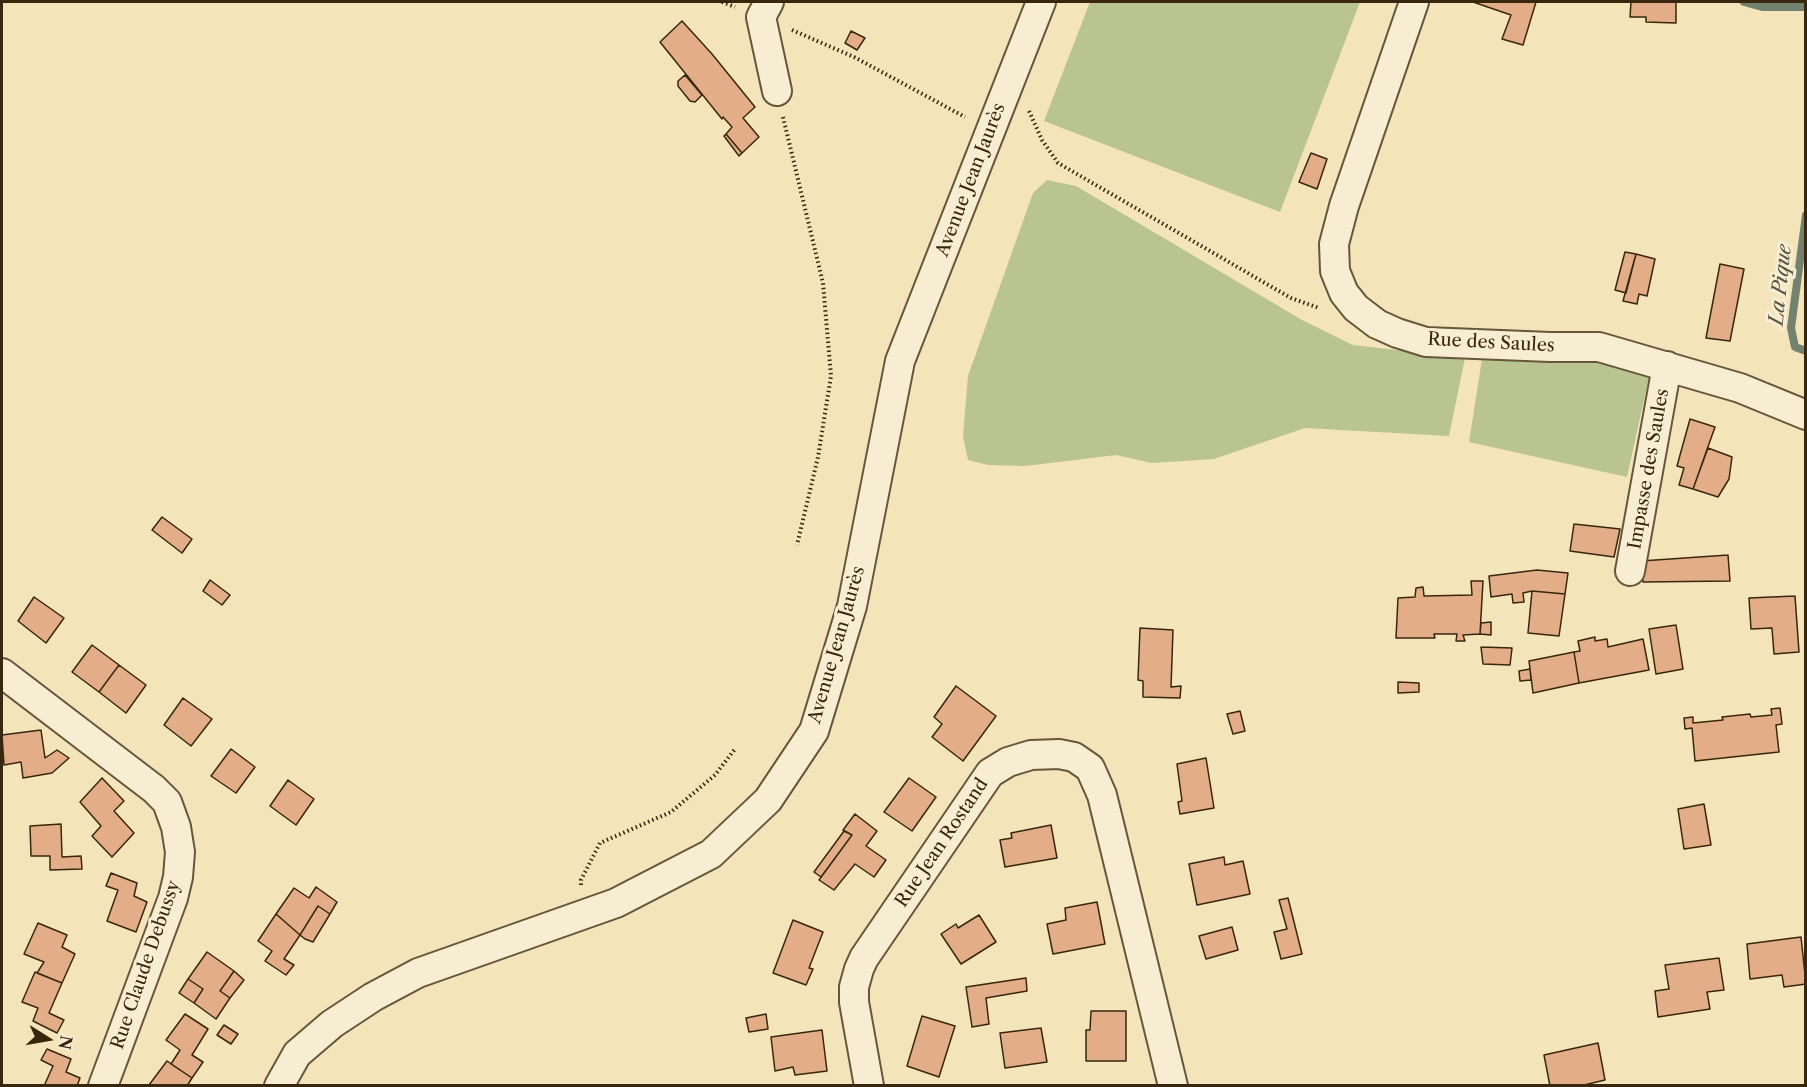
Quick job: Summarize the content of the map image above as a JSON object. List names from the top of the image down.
{
  "streets": {
    "street": [
      "Avenue Jean Jaurès",
      "Rue des Saules",
      "Impasse des Saules",
      "Rue Jean Rostand",
      "Rue Claude Debussy"
    ]
  },
  "crossings": [
    ["Rue des Saules", "Impasse des Saules"]
  ],
  "water": ["La Pique"],
  "north": "right"
}
